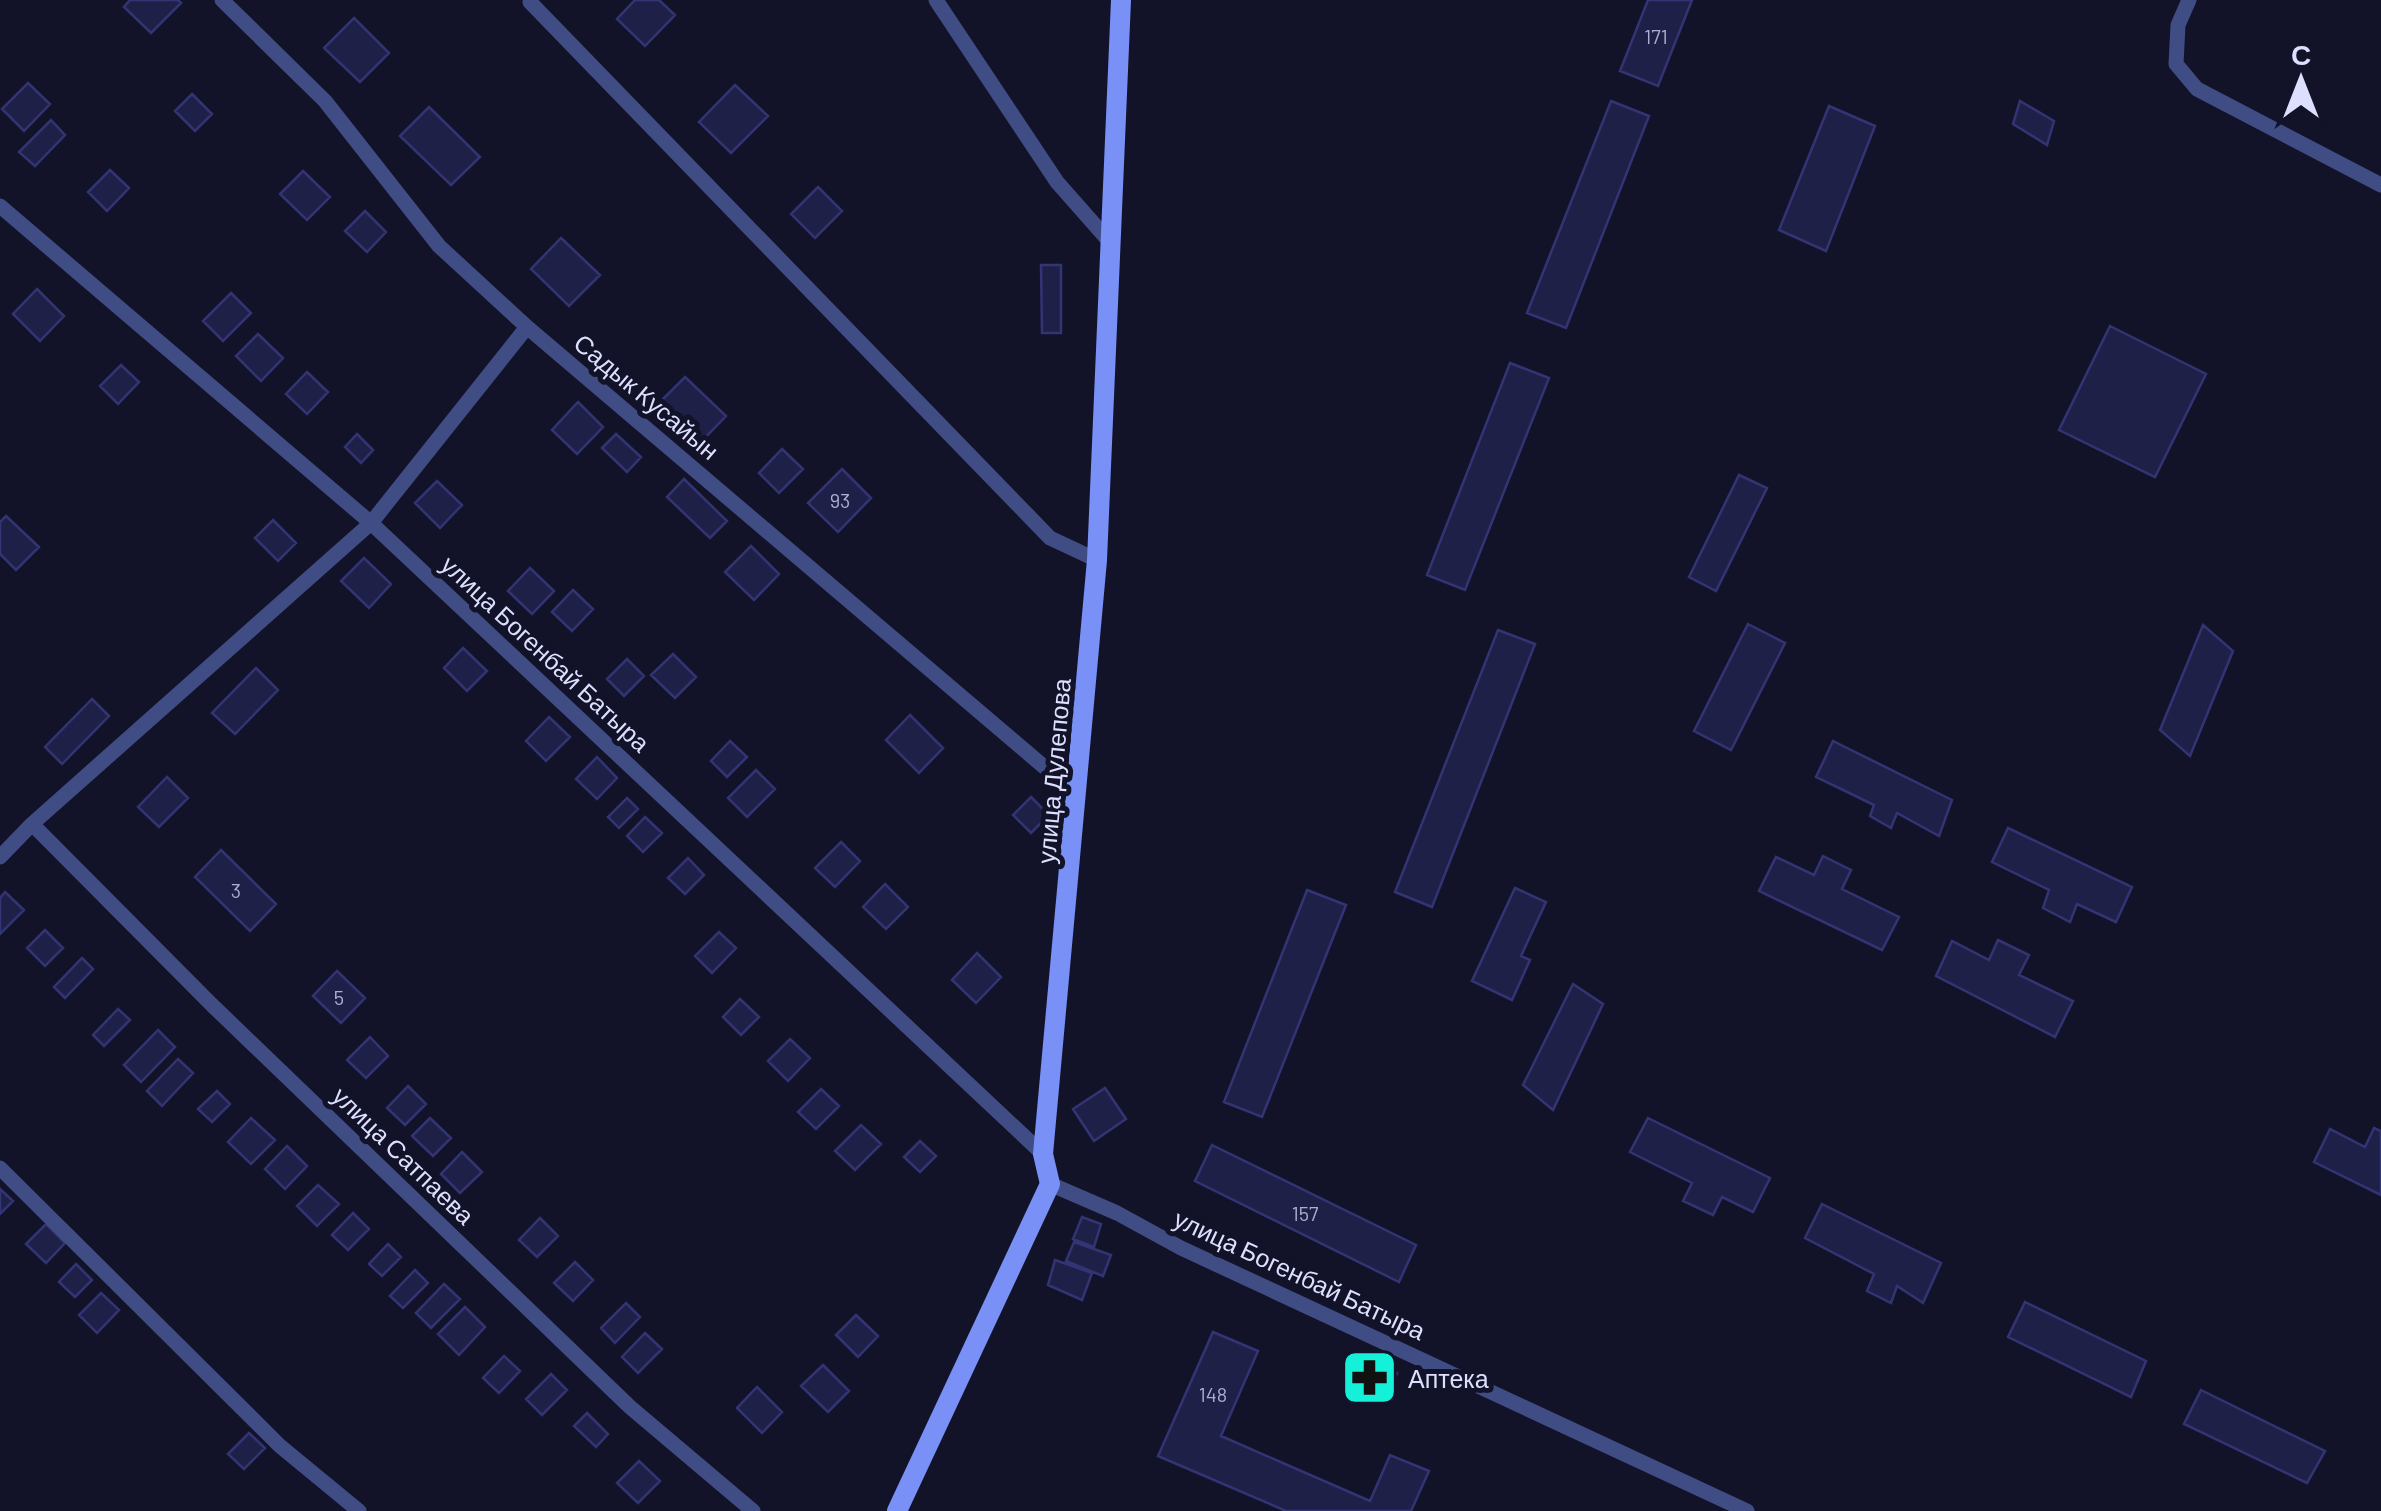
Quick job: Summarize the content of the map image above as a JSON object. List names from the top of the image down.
{
  "streets": {
    "street": [
      "Садык Кусайын",
      "улица Богенбай Батыра",
      "улица Дулепова",
      "улица Сатпаева"
    ]
  },
  "crossings": [
    ["Садык Кусайын", "улица Дулепова"],
    ["улица Богенбай Батыра", "улица Дулепова"]
  ],
  "places": {
    "pharmacy": ["Аптека"]
  },
  "house_numbers": [
    "171",
    "93",
    "3",
    "5",
    "157",
    "148"
  ],
  "north": "top"
}
